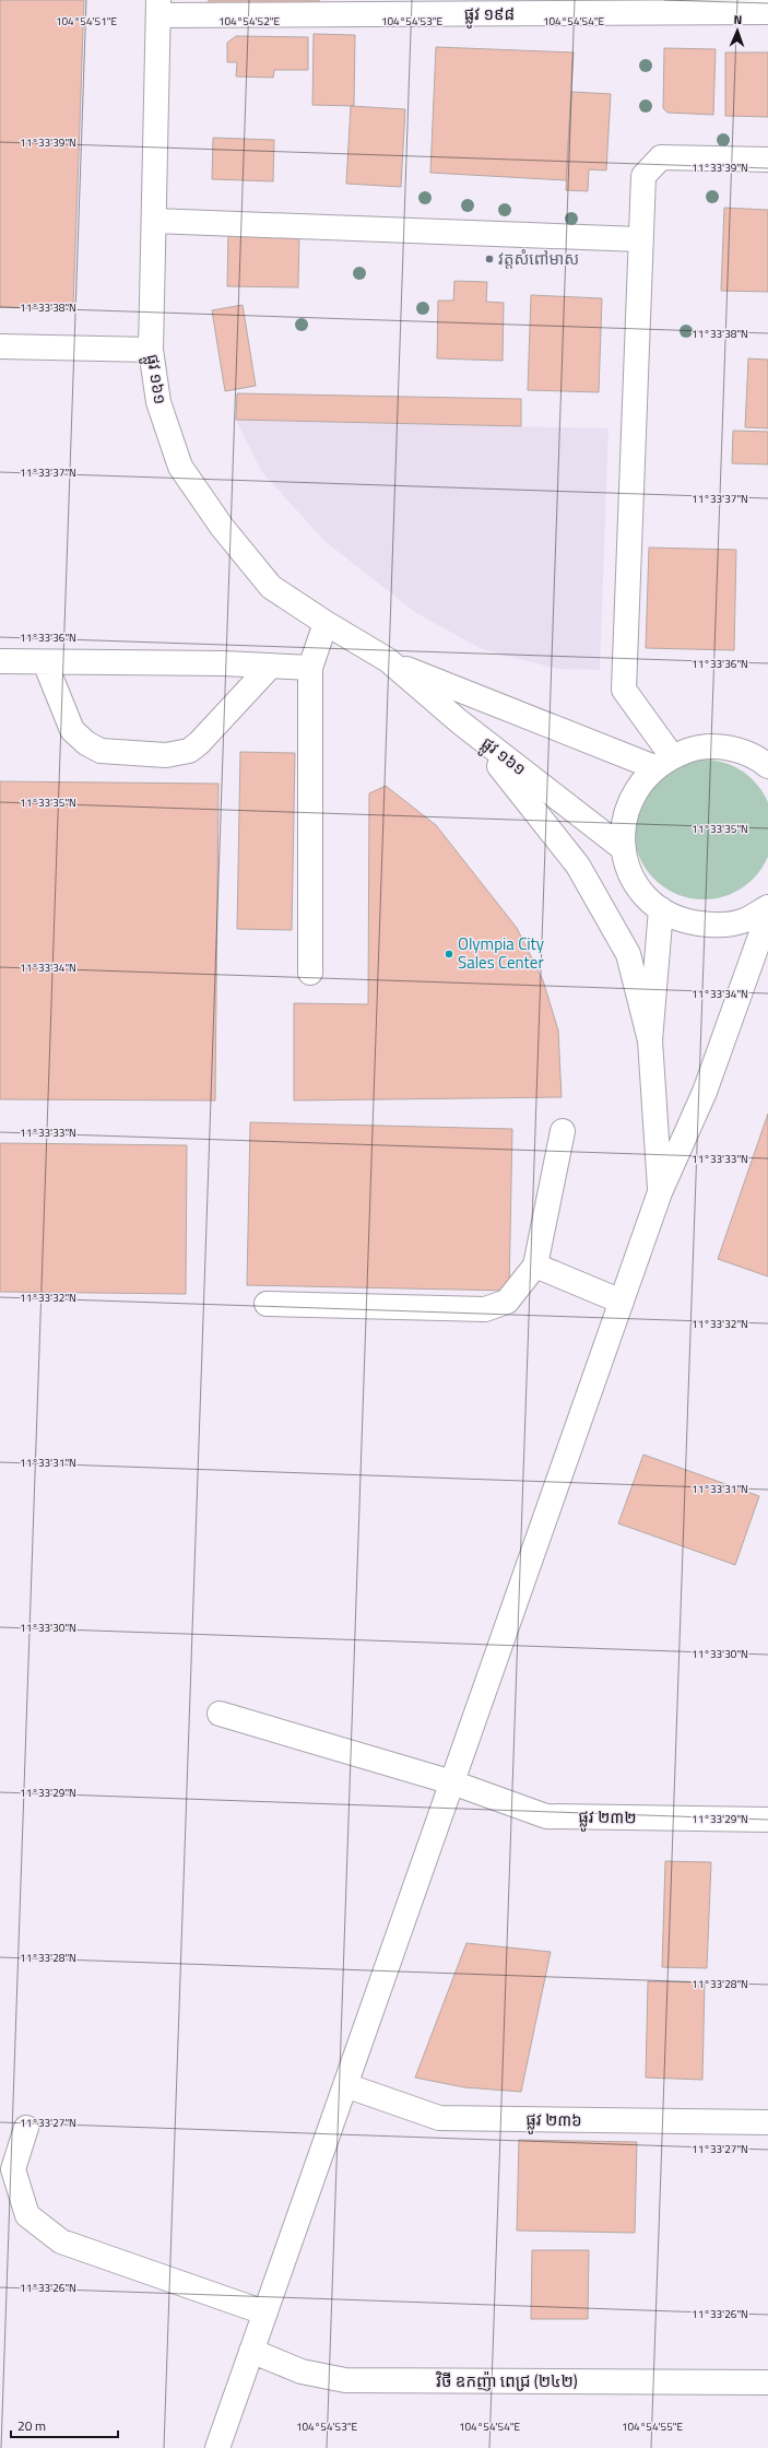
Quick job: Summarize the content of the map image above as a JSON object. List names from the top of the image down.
{
  "streets": {
    "street": [
      "ផ្លូវ ១៩៨",
      "ផ្លូវ ១៦១",
      "ផ្លូវ ២៣២",
      "ផ្លូវ ២៣៦",
      "វិថី ឧកញ៉ា ពេជ្រ (២៤២)"
    ]
  },
  "crossings": [
    ["ផ្លូវ ១៩៨", "ផ្លូវ ១៦១"]
  ],
  "places": ["វត្តសំពៅមាស", "Olympia City Sales Center"],
  "scale_bar": "20 m",
  "north": "top",
  "coordinates": [
    "104°54'51\"E",
    "104°54'52\"E",
    "104°54'53\"E",
    "104°54'54\"E",
    "11°33'39\"N",
    "11°33'38\"N",
    "11°33'37\"N",
    "11°33'36\"N",
    "11°33'35\"N",
    "11°33'34\"N",
    "11°33'33\"N",
    "11°33'32\"N",
    "11°33'31\"N",
    "11°33'30\"N",
    "11°33'29\"N",
    "11°33'28\"N",
    "11°33'27\"N",
    "11°33'26\"N",
    "104°54'55\"E"
  ]
}
